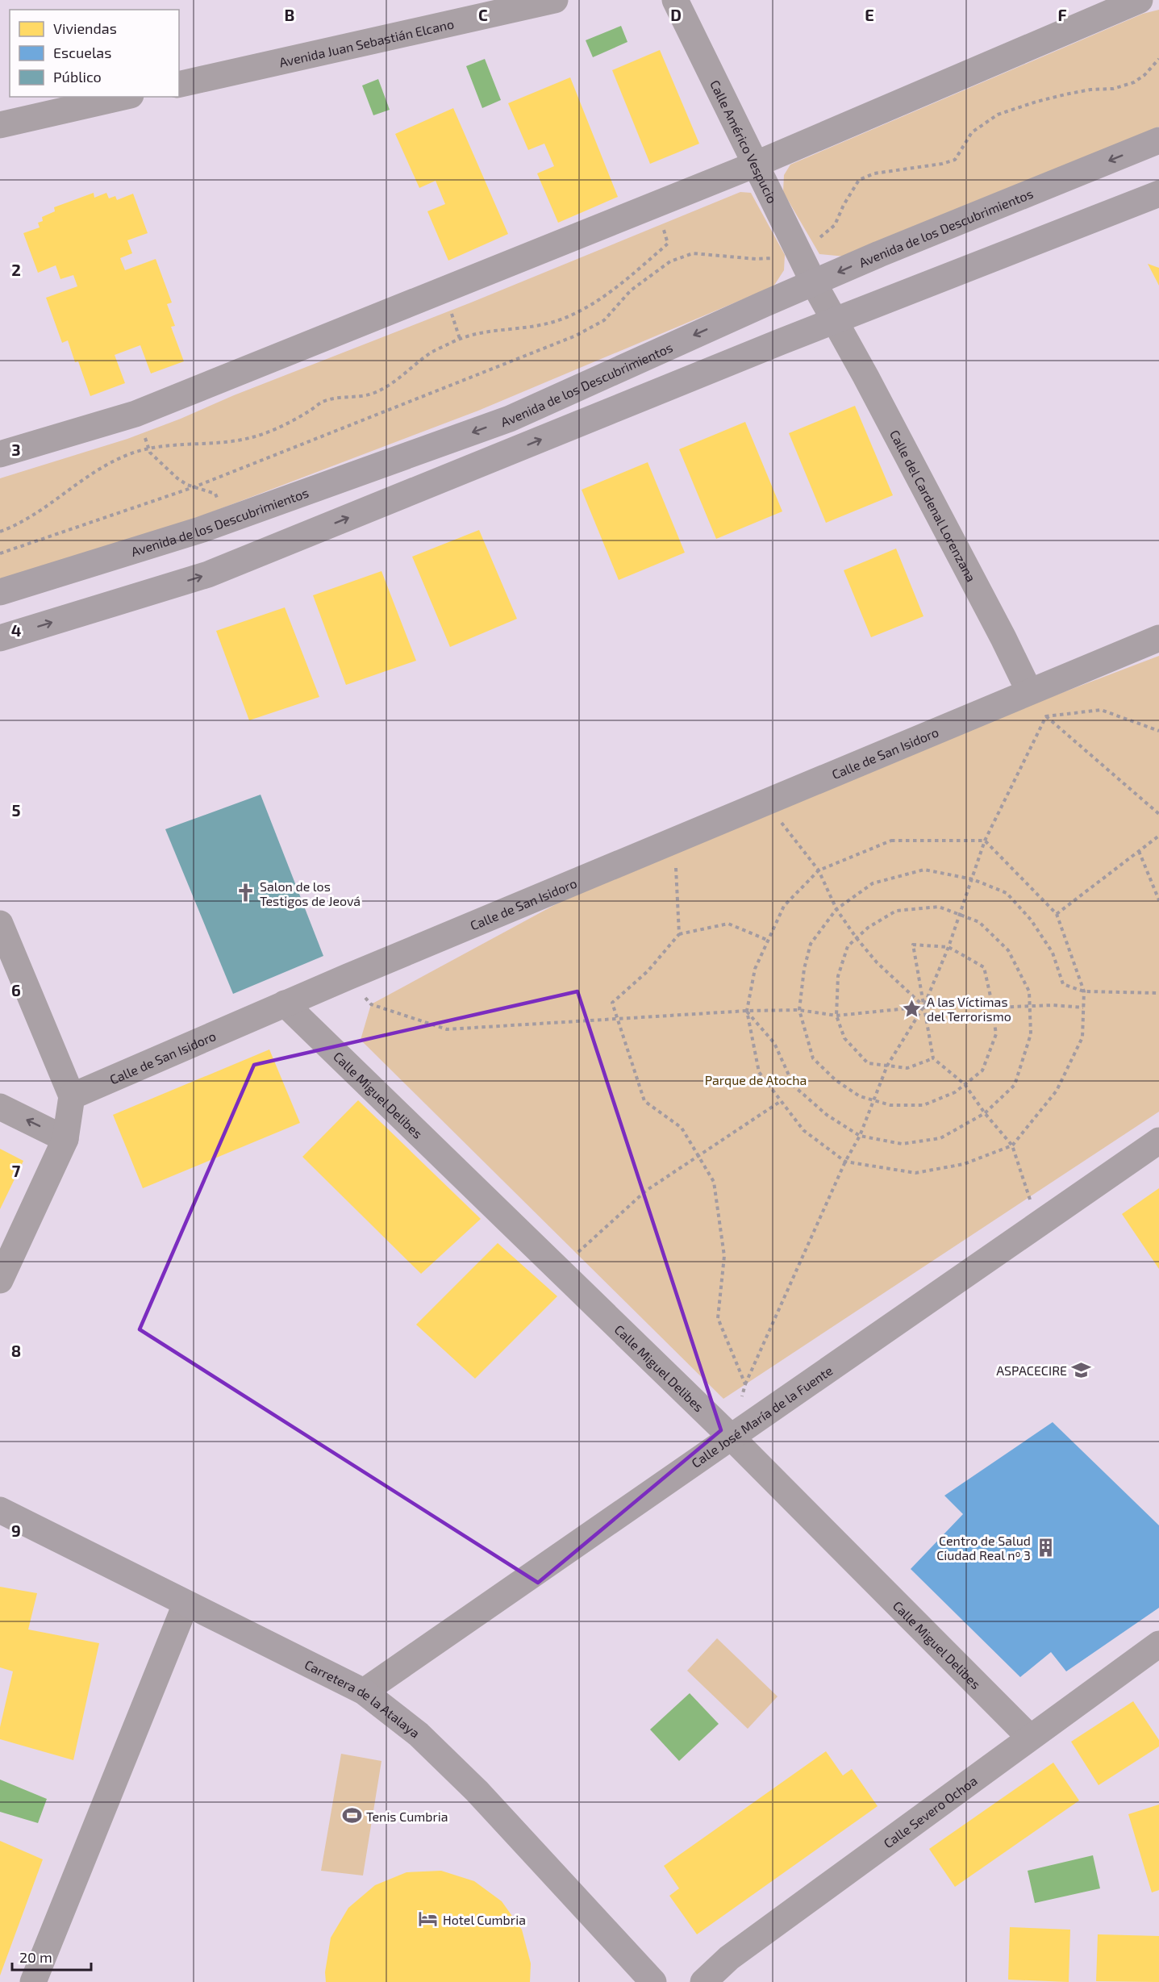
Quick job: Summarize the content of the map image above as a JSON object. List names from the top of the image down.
{
  "streets": {
    "street": [
      "Avenida Juan Sebastián Elcano",
      "Calle Américo Vespucio",
      "Avenida de los Descubrimientos",
      "Calle del Cardenal Lorenzana",
      "Calle de San Isidoro",
      "Calle Miguel Delibes",
      "Calle José María de la Fuente",
      "Carretera de la Atalaya",
      "Calle Severo Ochoa"
    ]
  },
  "crossings": [
    ["Calle Américo Vespucio", "Avenida de los Descubrimientos"],
    ["Calle Américo Vespucio", "Calle del Cardenal Lorenzana"],
    ["Avenida de los Descubrimientos", "Calle del Cardenal Lorenzana"],
    ["Calle del Cardenal Lorenzana", "Calle de San Isidoro"],
    ["Calle de San Isidoro", "Calle Miguel Delibes"],
    ["Calle Miguel Delibes", "Calle José María de la Fuente"],
    ["Calle Miguel Delibes", "Calle Severo Ochoa"],
    ["Calle José María de la Fuente", "Carretera de la Atalaya"]
  ],
  "parks": ["Parque de Atocha"],
  "places": {
    "church": ["Salon de los Testigos de Jeová"],
    "place": ["A las Víctimas del Terrorismo"],
    "school or university": ["ASPACECIRE"],
    "building": ["Centro de Salud Ciudad Real nº 3"],
    "sports": ["Tenis Cumbria"],
    "hotel": ["Hotel Cumbria"]
  },
  "legend": ["Viviendas", "Escuelas", "Público"],
  "scale_bar": "20 m",
  "grid": {
    "columns": [
      "B",
      "C",
      "D",
      "E",
      "F"
    ],
    "rows": [
      "2",
      "3",
      "4",
      "5",
      "6",
      "7",
      "8",
      "9"
    ]
  }
}
